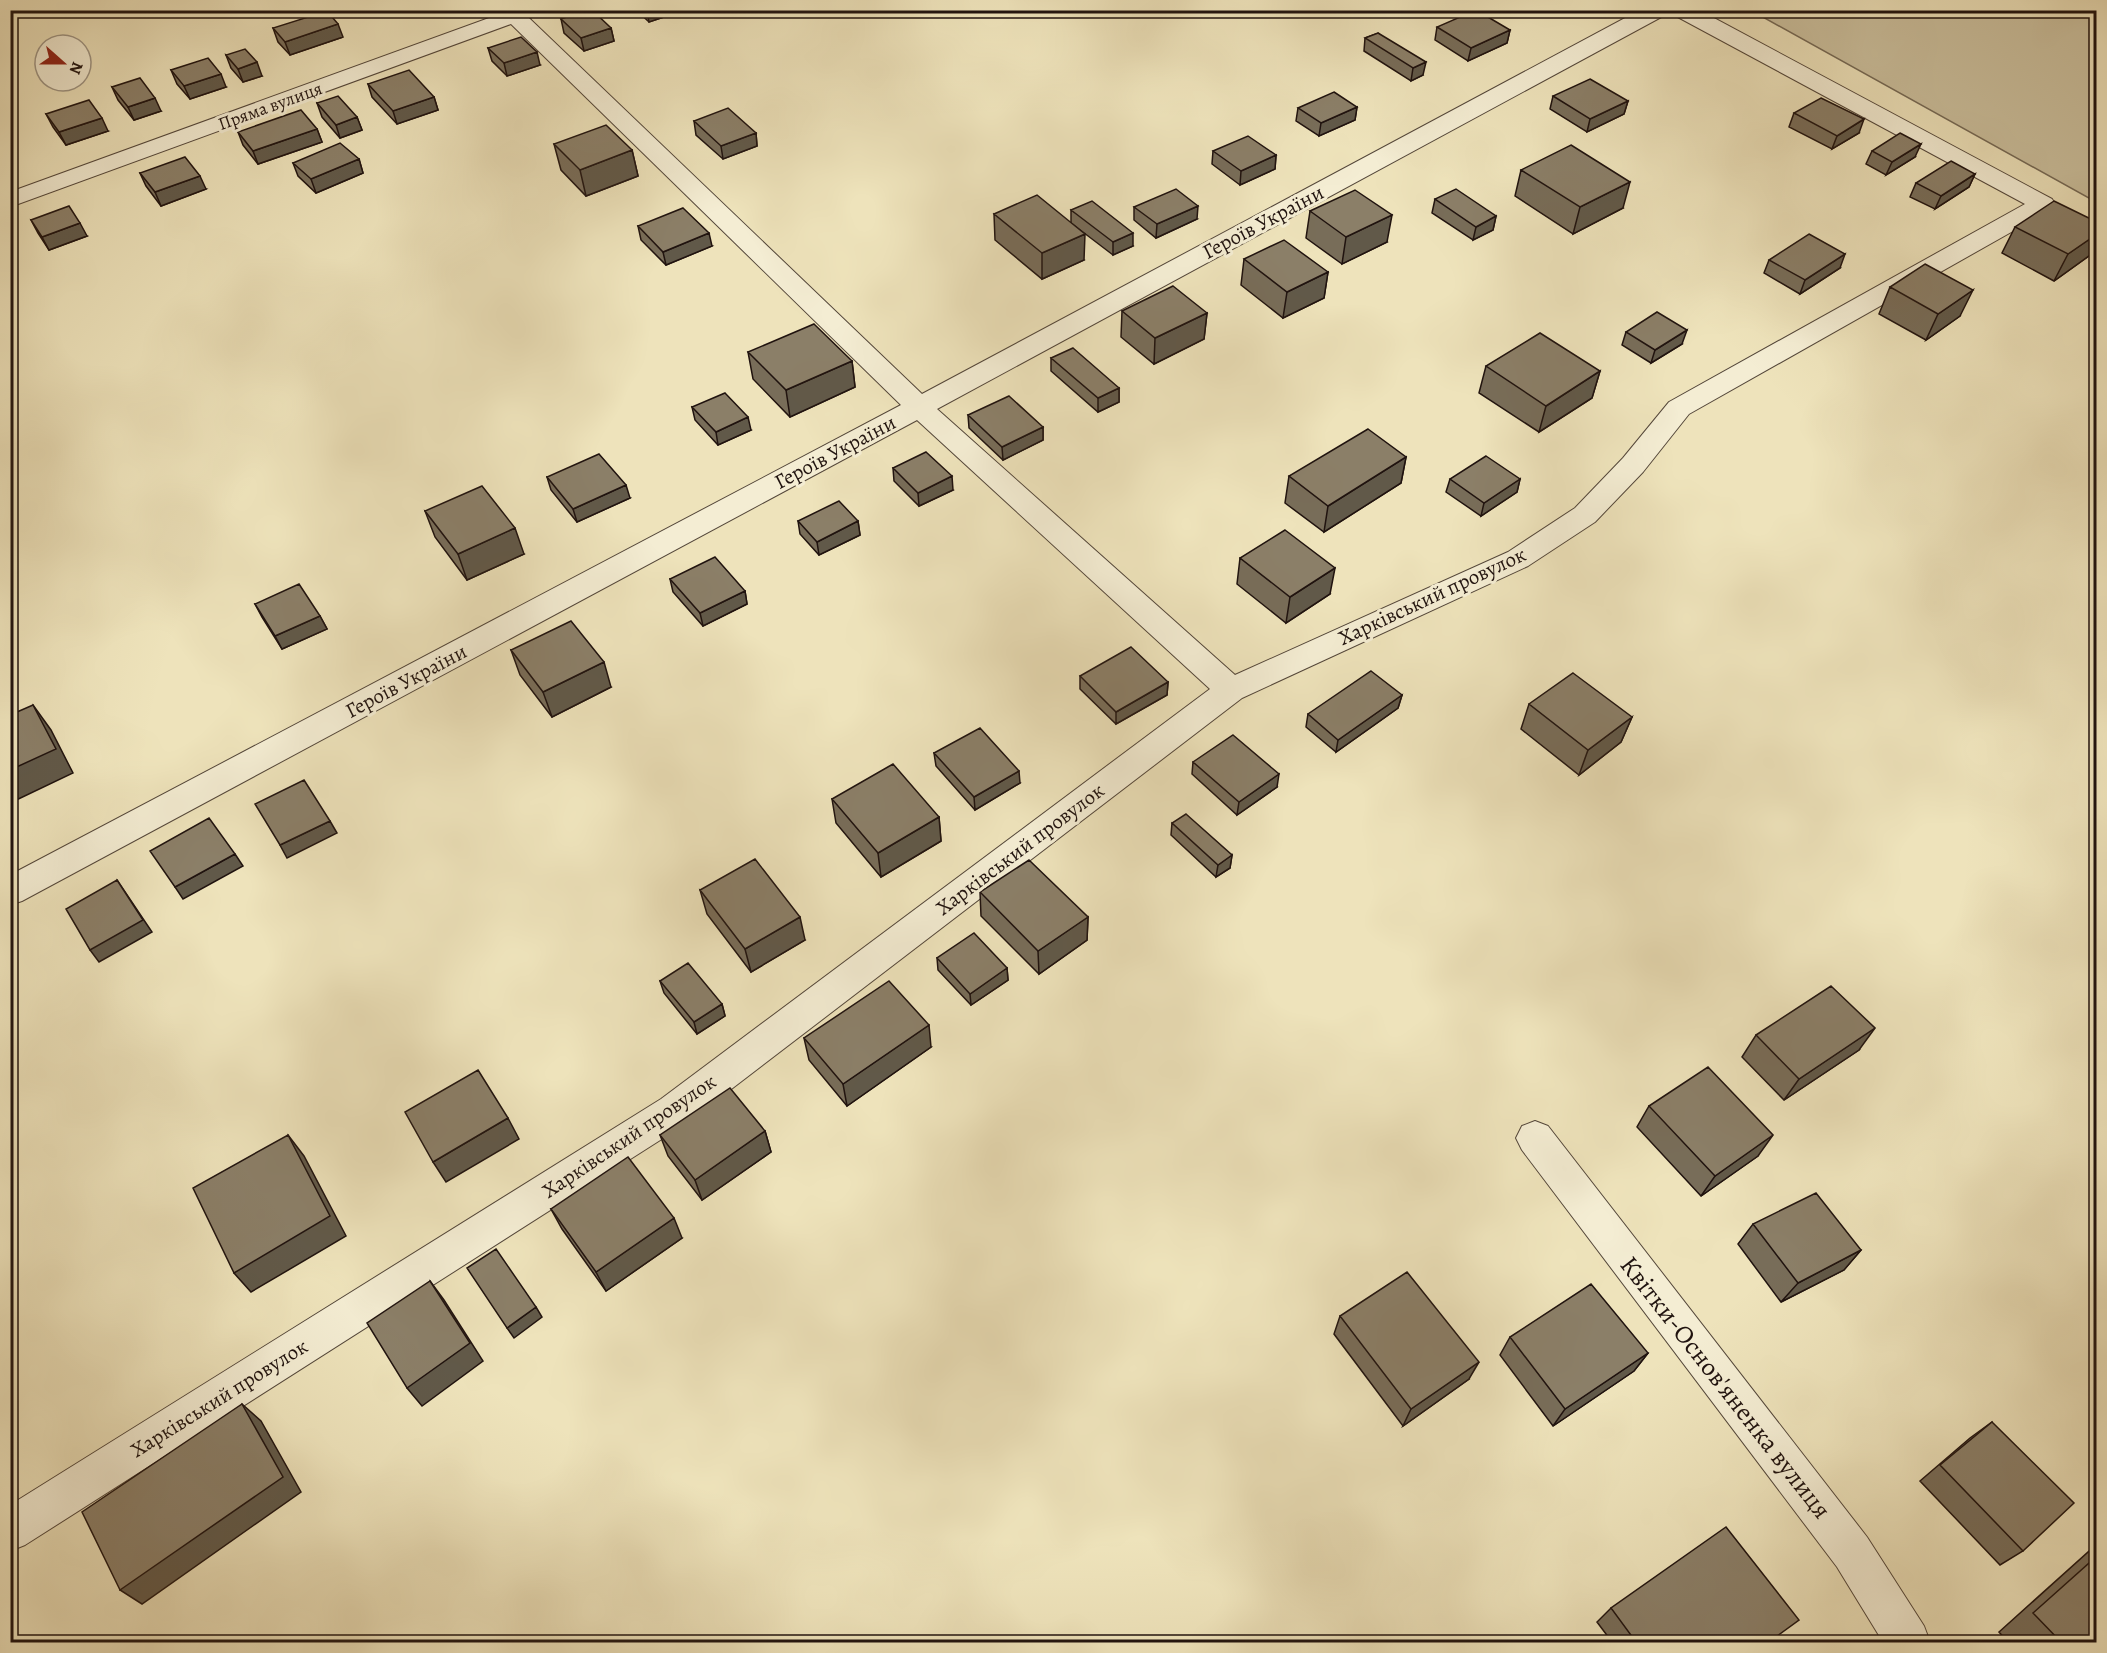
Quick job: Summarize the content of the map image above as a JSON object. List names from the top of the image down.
{
  "streets": {
    "street": [
      "Пряма вулиця",
      "Героїв України",
      "Харківський провулок",
      "Квітки-Основ'яненка вулиця"
    ]
  },
  "north": "right"
}
